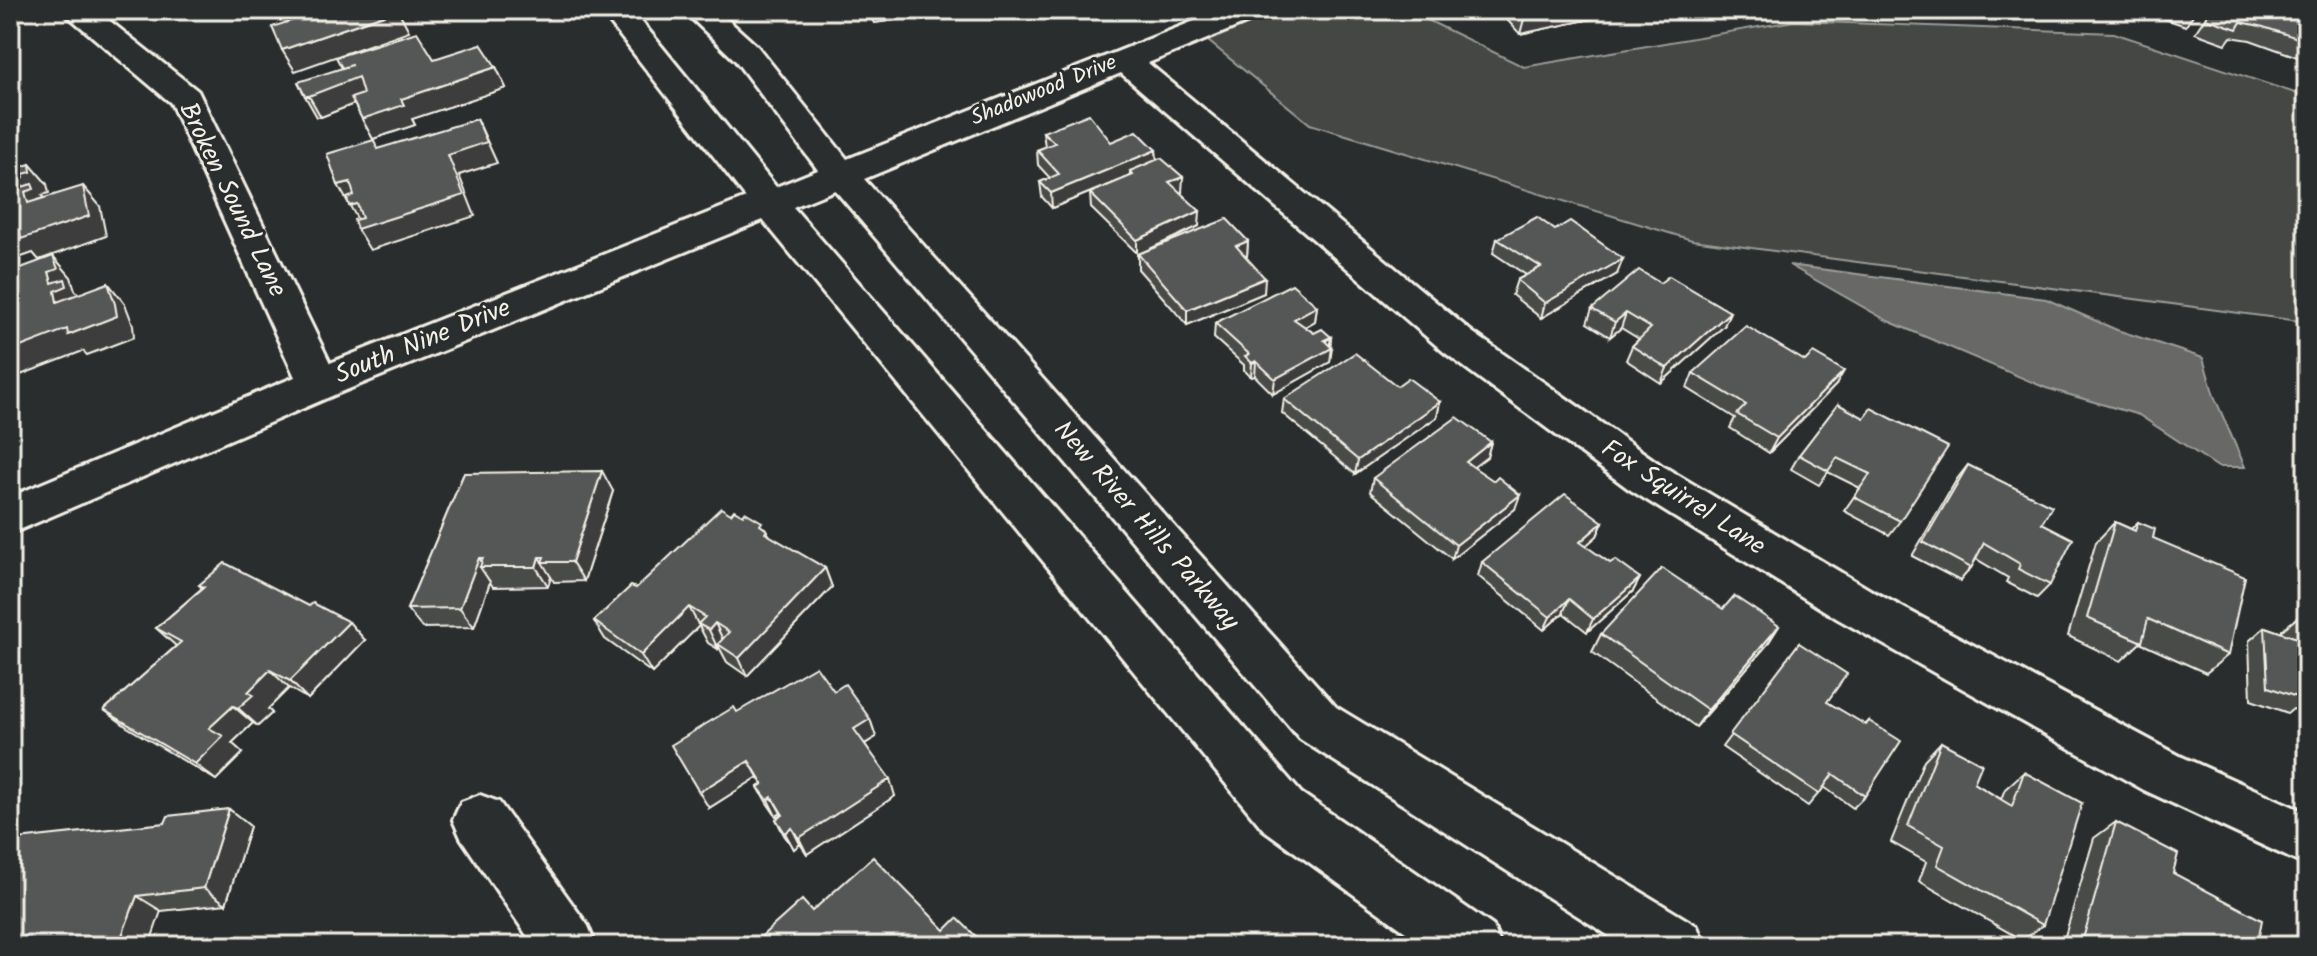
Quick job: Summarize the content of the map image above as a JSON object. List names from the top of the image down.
{
  "streets": {
    "street": [
      "Shadowood Drive",
      "Broken Sound Lane",
      "South Nine Drive",
      "Fox Squirrel Lane",
      "New River Hills Parkway"
    ]
  },
  "crossings": [
    ["Shadowood Drive", "South Nine Drive"],
    ["Shadowood Drive", "Fox Squirrel Lane"],
    ["Shadowood Drive", "New River Hills Parkway"],
    ["Broken Sound Lane", "South Nine Drive"],
    ["South Nine Drive", "New River Hills Parkway"]
  ]
}
